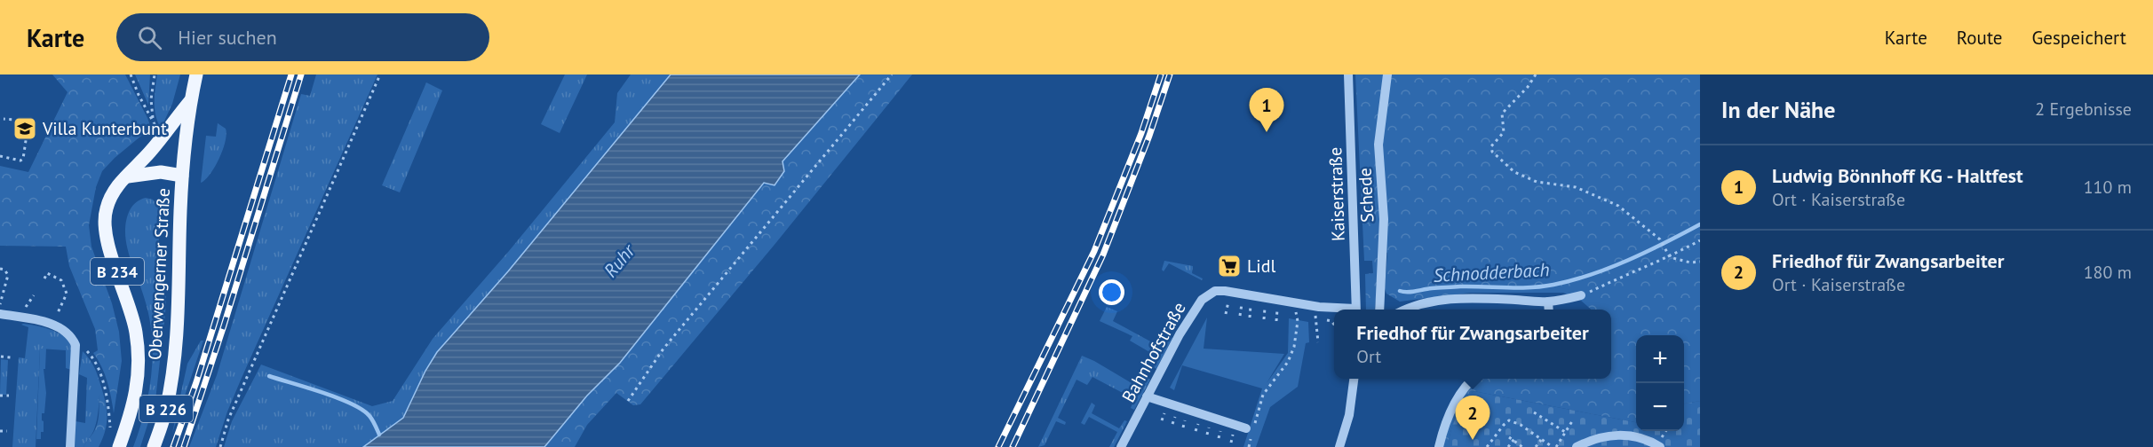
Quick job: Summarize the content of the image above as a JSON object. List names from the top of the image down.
{
  "streets": {
    "main road": ["B 234", "Oberwengerner Straße", "B 226"],
    "street": ["Kaiserstraße", "Schede", "Bahnhofstraße"]
  },
  "crossings": [
    ["Oberwengerner Straße", "B 226"]
  ],
  "water": ["Ruhr", "Schnodderbach"],
  "places": {
    "school or university": ["Villa Kunterbunt"],
    "supermarket": ["Lidl"]
  },
  "page": {
    "header": "Karte",
    "search": "Hier suchen",
    "nav": ["Karte", "Route", "Gespeichert"],
    "heading": ["In der Nähe", "2 Ergebnisse"],
    "pins": ["1", "2"],
    "list": [
      {
        "mark": "1",
        "name": "Ludwig Bönnhoff KG - Haltfest",
        "note": "Ort · Kaiserstraße",
        "value": "110 m"
      },
      {
        "mark": "2",
        "name": "Friedhof für Zwangsarbeiter",
        "note": "Ort · Kaiserstraße",
        "value": "180 m"
      }
    ],
    "popup": ["Friedhof für Zwangsarbeiter", "Ort"],
    "map_buttons": ["+", "−"]
  }
}
